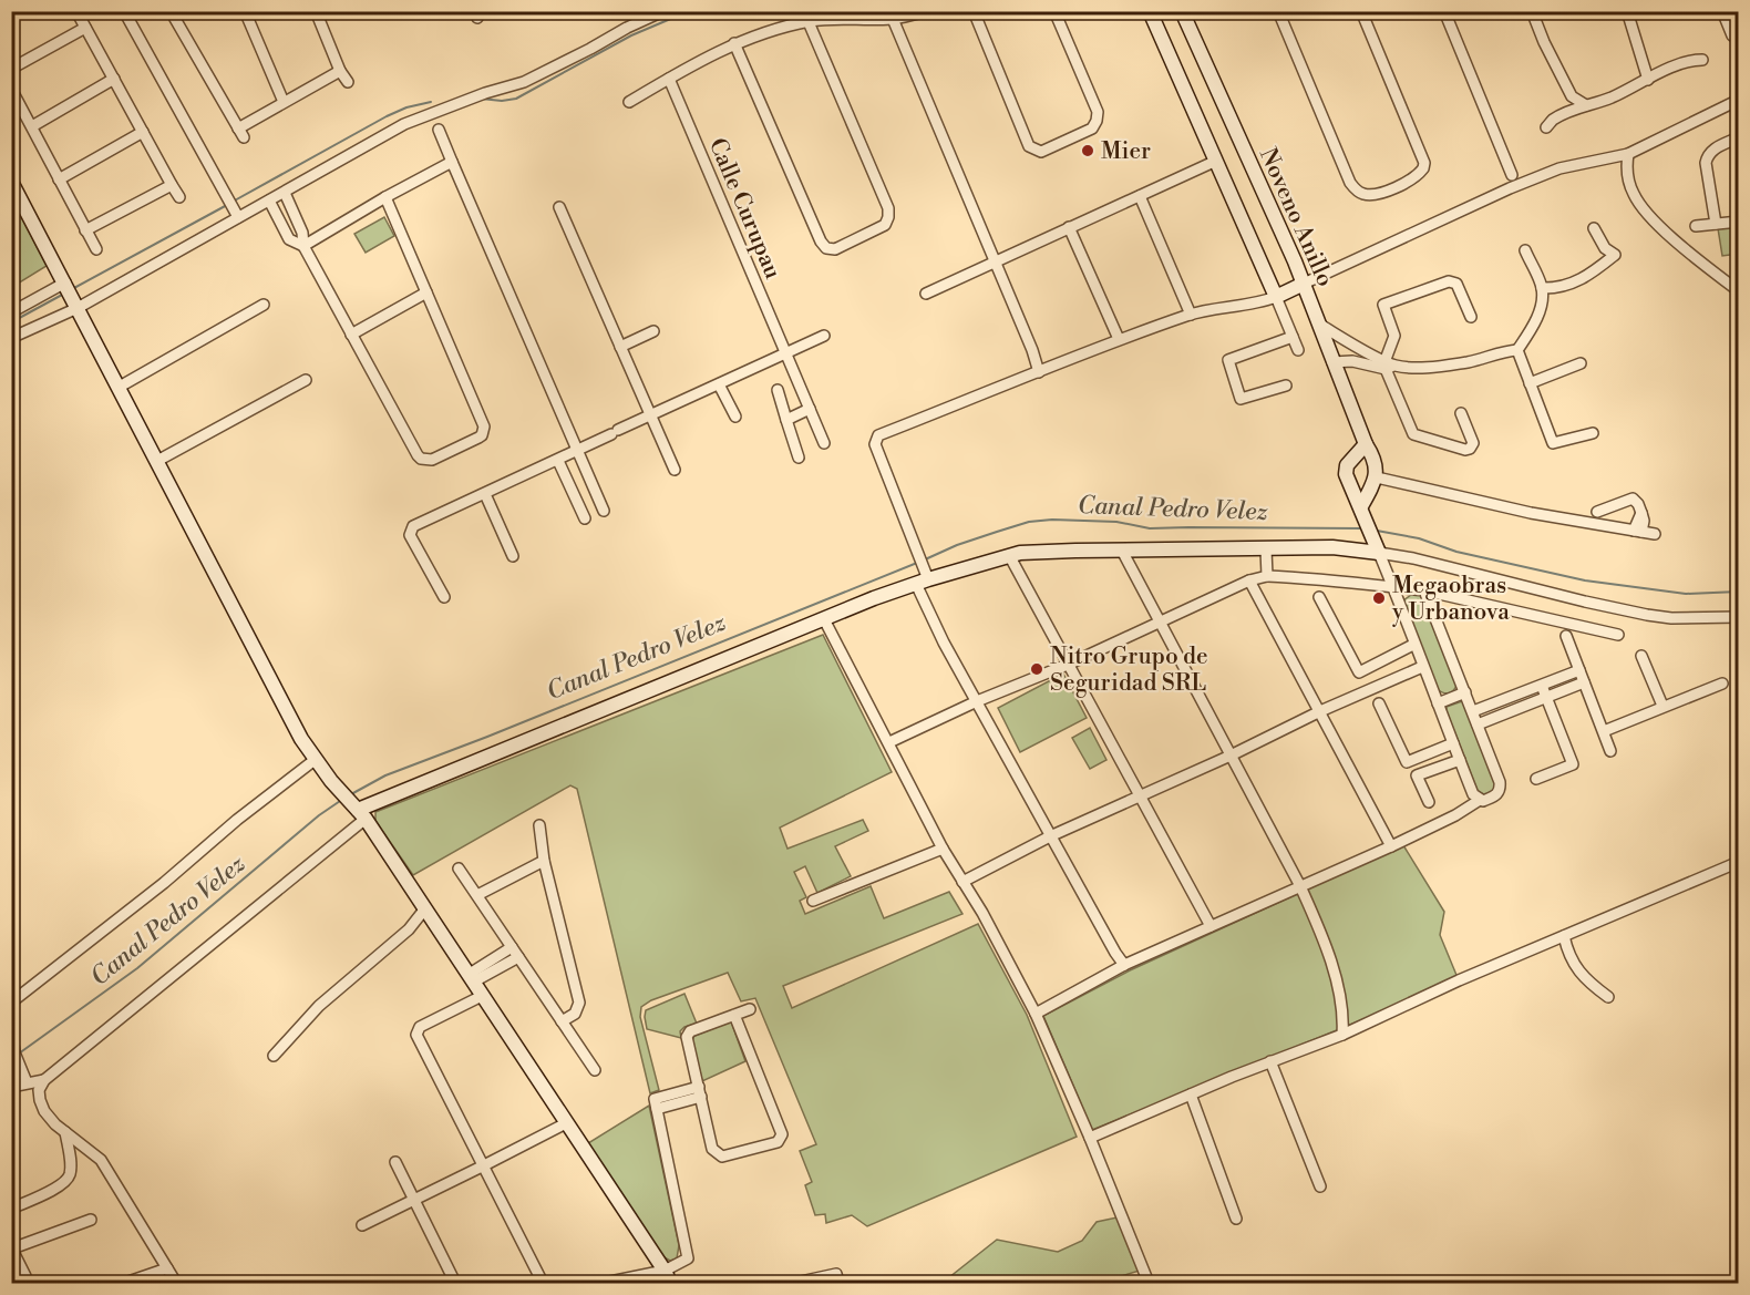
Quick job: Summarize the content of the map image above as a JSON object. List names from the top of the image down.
{
  "streets": {
    "street": ["Calle Curupau", "Noveno Anillo"]
  },
  "water": ["Canal Pedro Velez"],
  "places": ["Mier", "Megaobras y Urbanova", "Nitro Grupo de Seguridad SRL"]
}
